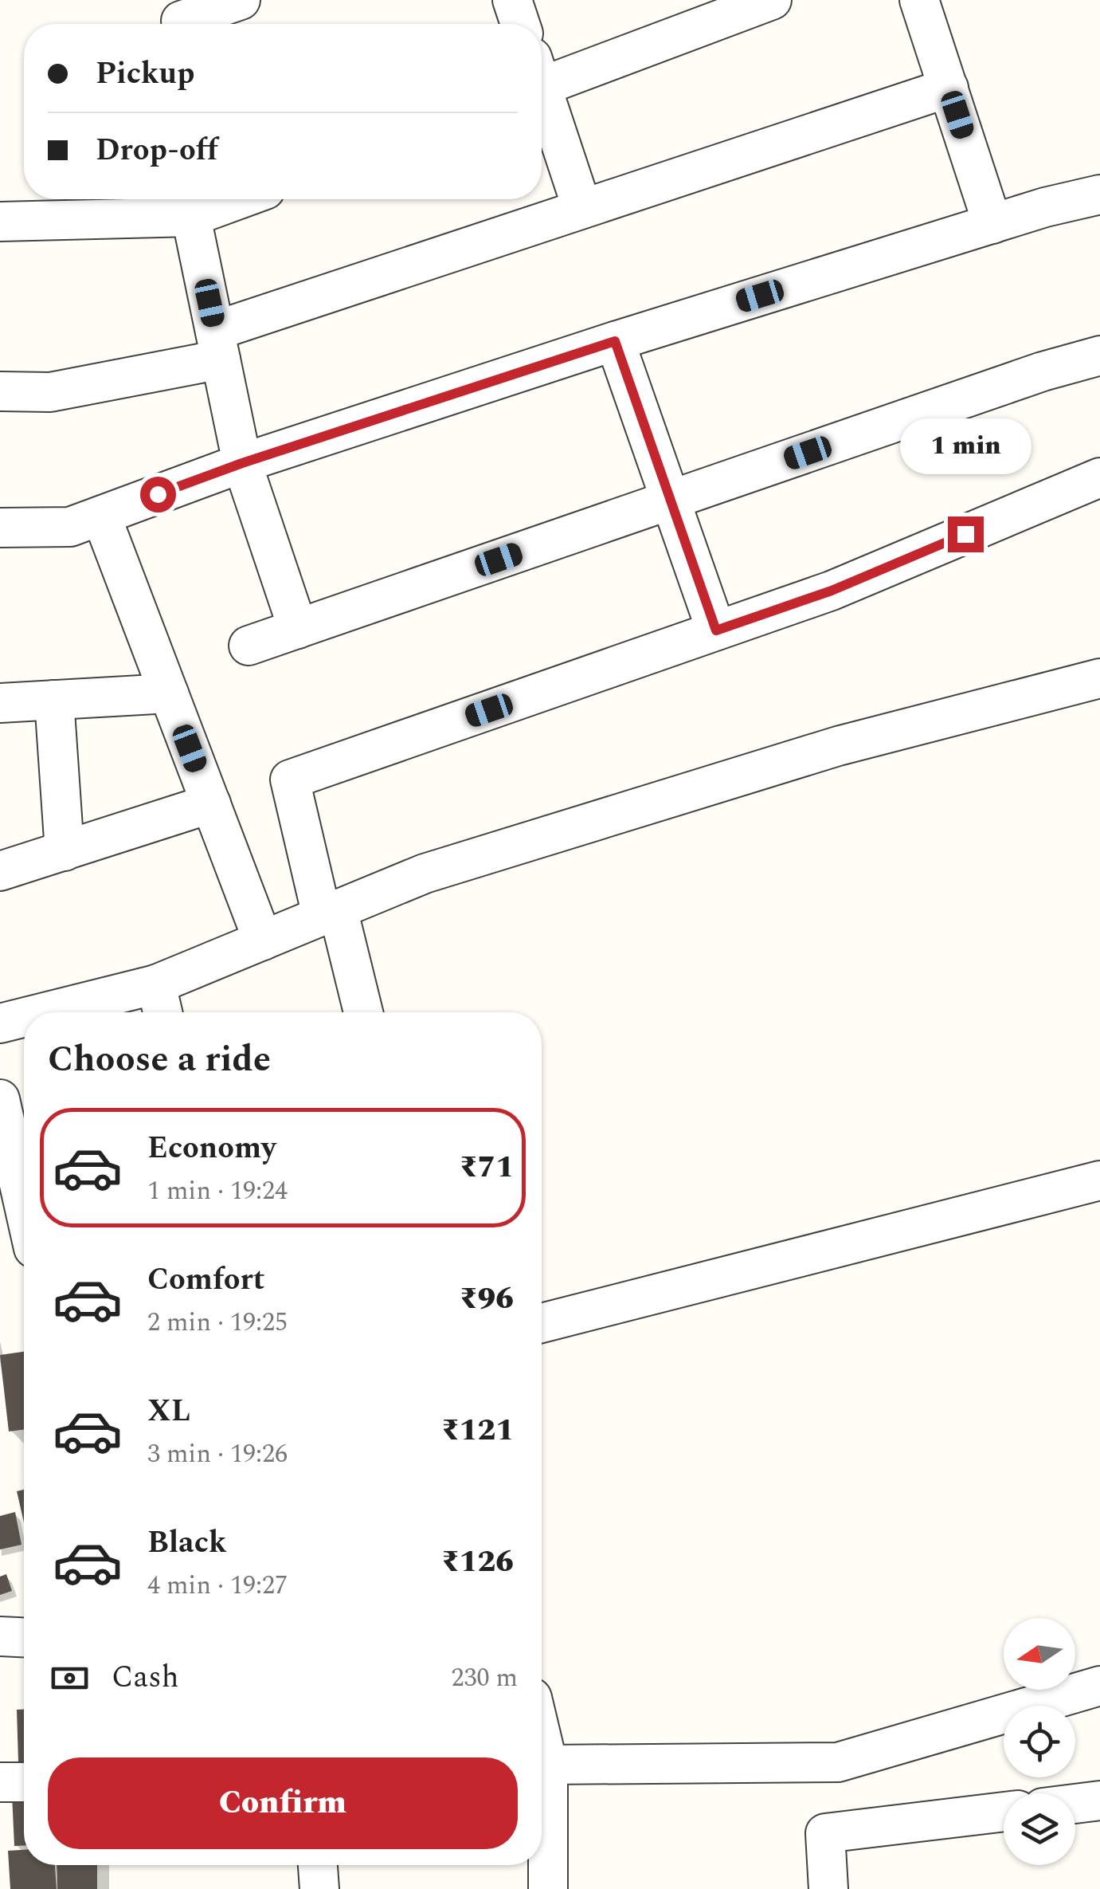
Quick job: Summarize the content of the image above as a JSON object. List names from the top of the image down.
{
  "north": "left",
  "page": {
    "banner": ["Pickup", "Drop-off"],
    "bubble": "1 min",
    "heading": "Choose a ride",
    "list": [
      {
        "name": "Economy",
        "note": "1 min · 19:24",
        "value": "₹71"
      },
      {
        "name": "Comfort",
        "note": "2 min · 19:25",
        "value": "₹96"
      },
      {
        "name": "XL",
        "note": "3 min · 19:26",
        "value": "₹121"
      },
      {
        "name": "Black",
        "note": "4 min · 19:27",
        "value": "₹126"
      }
    ],
    "pay": ["Cash", "230 m"],
    "buttons": "Confirm"
  }
}
